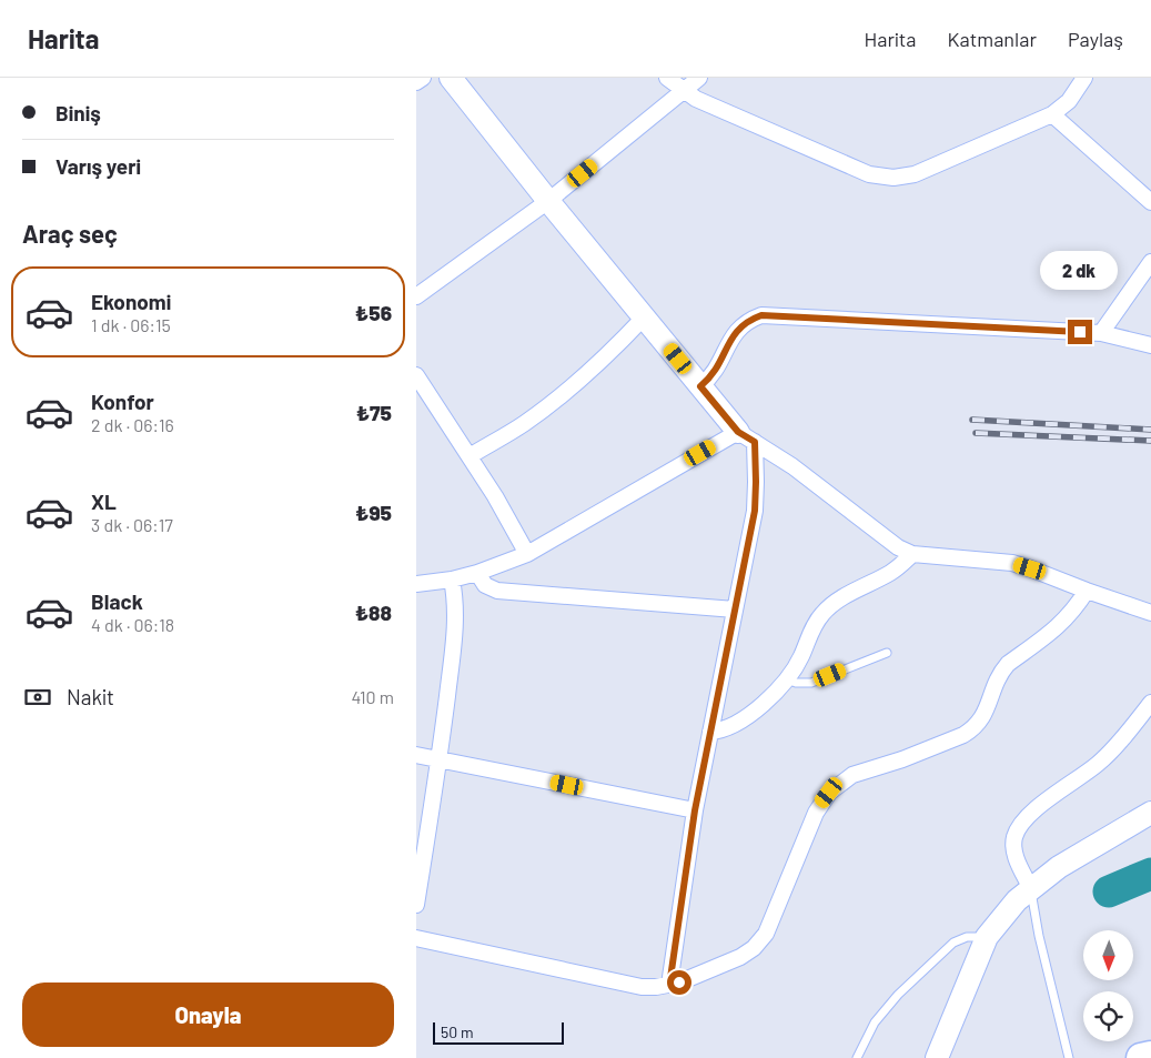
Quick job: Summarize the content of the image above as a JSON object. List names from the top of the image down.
{
  "scale_bar": "50 m",
  "north": "bottom",
  "page": {
    "header": "Harita",
    "nav": ["Harita", "Katmanlar", "Paylaş"],
    "banner": ["Biniş", "Varış yeri"],
    "heading": "Araç seç",
    "bubble": "2 dk",
    "list": [
      {
        "name": "Ekonomi",
        "note": "1 dk · 06:15",
        "value": "₺56"
      },
      {
        "name": "Konfor",
        "note": "2 dk · 06:16",
        "value": "₺75"
      },
      {
        "name": "XL",
        "note": "3 dk · 06:17",
        "value": "₺95"
      },
      {
        "name": "Black",
        "note": "4 dk · 06:18",
        "value": "₺88"
      }
    ],
    "pay": ["Nakit", "410 m"],
    "buttons": "Onayla",
    "scale": "50 m"
  }
}
